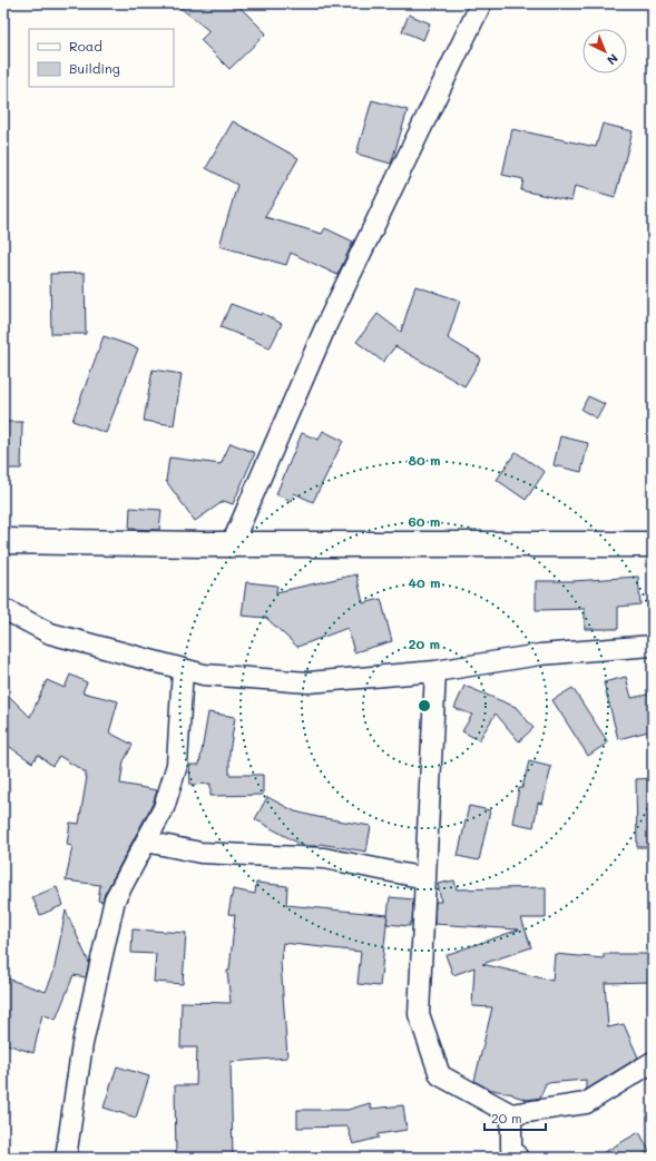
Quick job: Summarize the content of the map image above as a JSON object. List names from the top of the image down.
{
  "legend": ["Road", "Building"],
  "scale_bar": "20 m",
  "north": "bottom right",
  "rings": [
    "80 m",
    "60 m",
    "40 m",
    "20 m"
  ]
}
